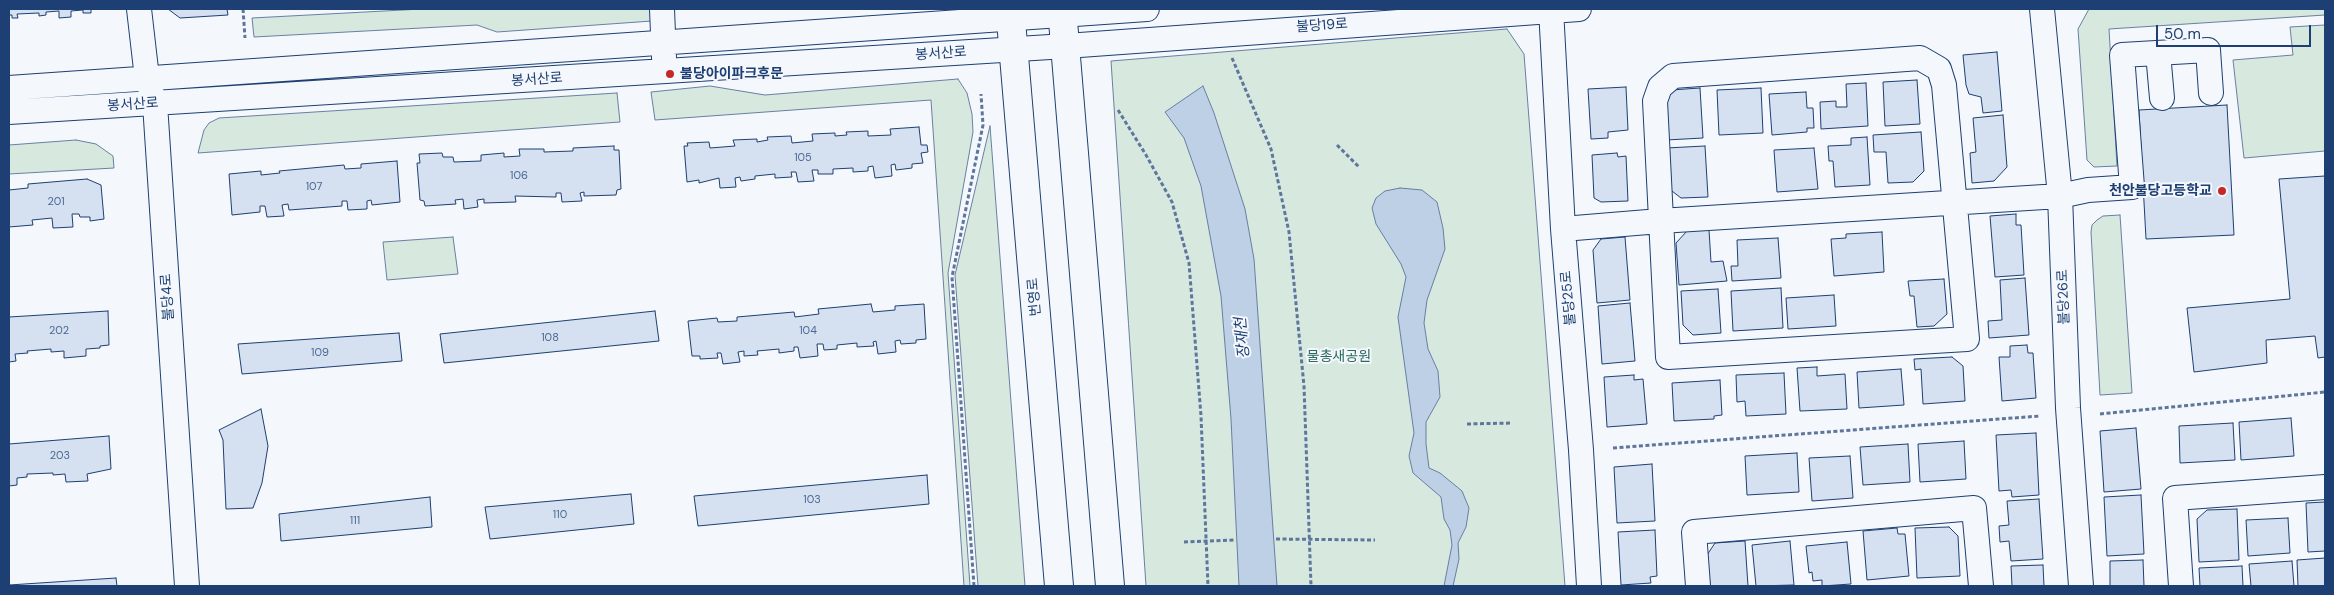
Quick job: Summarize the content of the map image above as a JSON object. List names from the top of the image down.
{
  "streets": {
    "main road": ["번영로"],
    "street": [
      "불당19로",
      "봉서산로",
      "불당4로",
      "불당26로",
      "불당25로"
    ]
  },
  "crossings": [
    ["불당19로", "봉서산로"],
    ["불당19로", "불당25로"],
    ["봉서산로", "불당4로"],
    ["봉서산로", "번영로"]
  ],
  "water": ["장재천"],
  "parks": ["물총새공원"],
  "places": ["불당아이파크후문", "천안불당고등학교"],
  "house_numbers": [
    "105",
    "106",
    "107",
    "201",
    "202",
    "104",
    "108",
    "109",
    "203",
    "103",
    "110",
    "111"
  ],
  "scale_bar": "50 m"
}
